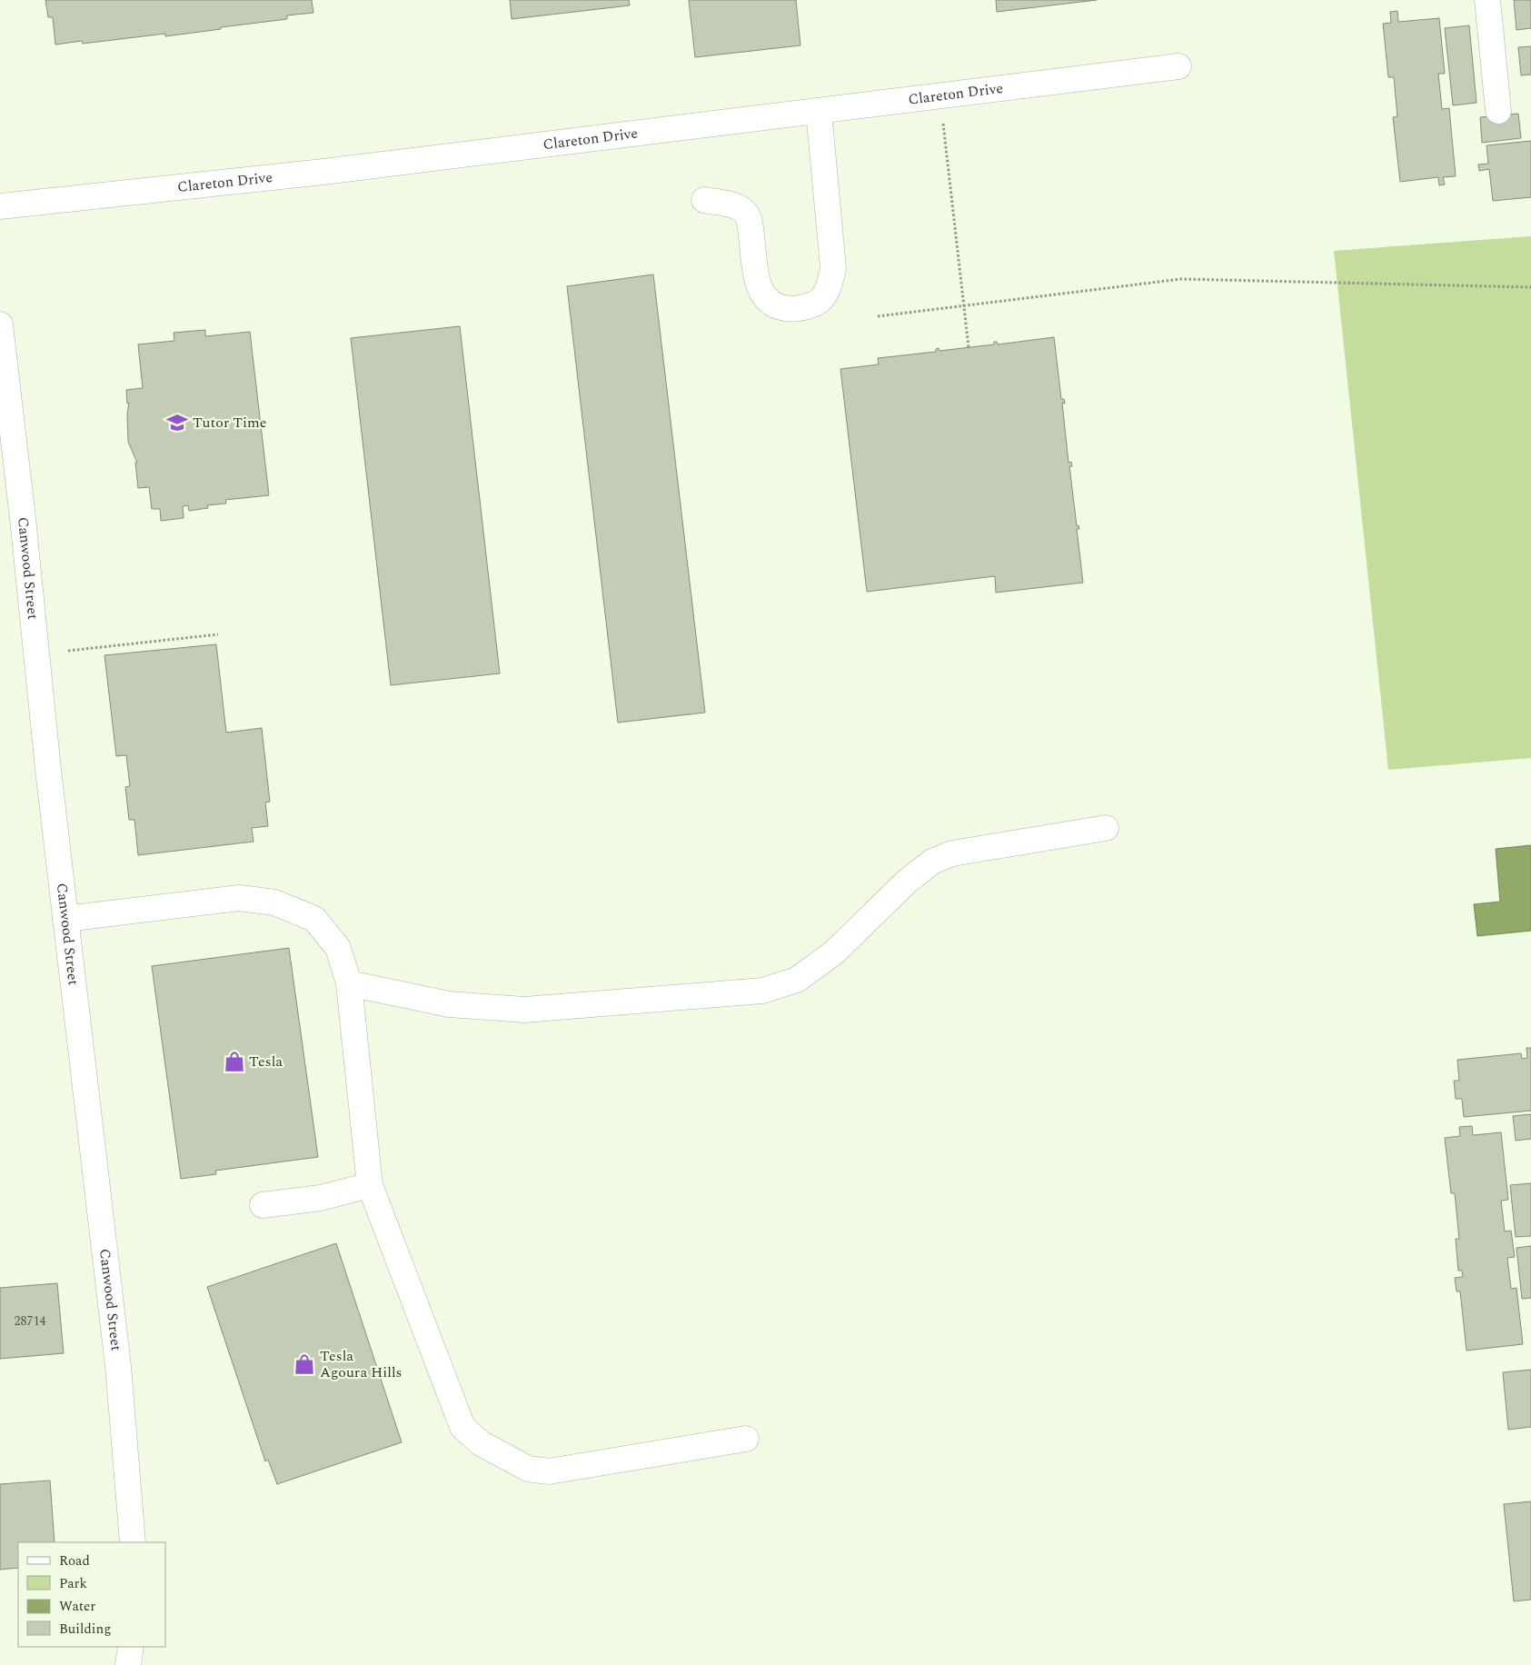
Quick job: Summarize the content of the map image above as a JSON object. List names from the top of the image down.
{
  "streets": {
    "street": ["Clareton Drive", "Canwood Street"]
  },
  "places": {
    "school or university": ["Tutor Time"],
    "shop": ["Tesla", "Tesla Agoura Hills"]
  },
  "house_numbers": ["28714"],
  "legend": [
    "Road",
    "Park",
    "Water",
    "Building"
  ]
}
